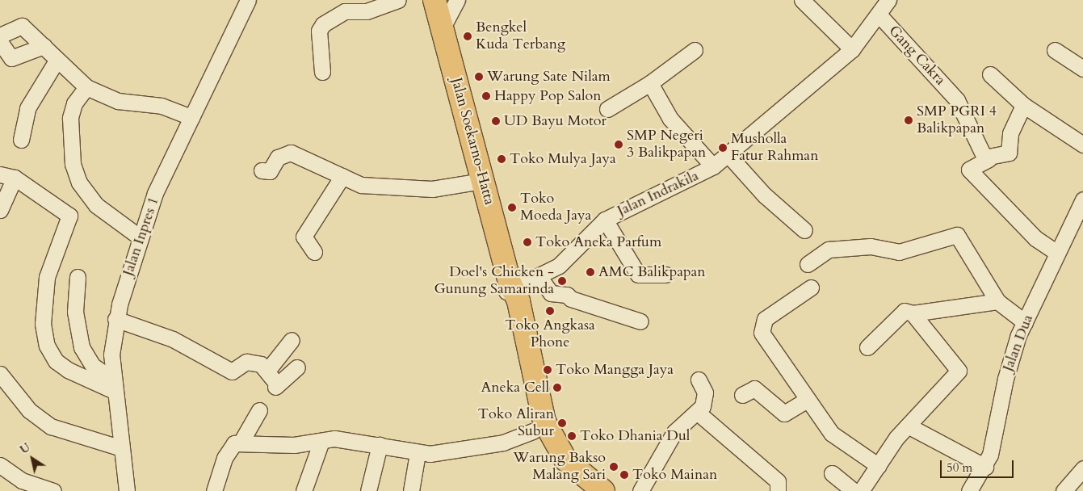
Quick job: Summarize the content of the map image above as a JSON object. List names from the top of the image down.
{
  "streets": {
    "highway": ["Jalan Soekarno-Hatta"],
    "street": [
      "Gang Cakra",
      "Jalan Indrakila",
      "Jalan Inpres 1",
      "Jalan Dua"
    ]
  },
  "crossings": [
    ["Gang Cakra", "Jalan Indrakila"],
    ["Jalan Soekarno-Hatta", "Jalan Indrakila"]
  ],
  "places": [
    "Bengkel Kuda Terbang",
    "Warung Sate Nilam",
    "Happy Pop Salon",
    "SMP PGRI 4 Balikpapan",
    "UD Bayu Motor",
    "SMP Negeri 3 Balikpapan",
    "Musholla Fatur Rahman",
    "Toko Mulya Jaya",
    "Toko Moeda Jaya",
    "Toko Aneka Parfum",
    "AMC Balikpapan",
    "Doel's Chicken - Gunung Samarinda",
    "Toko Angkasa Phone",
    "Toko Mangga Jaya",
    "Aneka Cell",
    "Toko Aliran Subur",
    "Toko Dhania Dul",
    "Warung Bakso Malang Sari",
    "Toko Mainan"
  ],
  "scale_bar": "50 m",
  "north": "top left"
}
